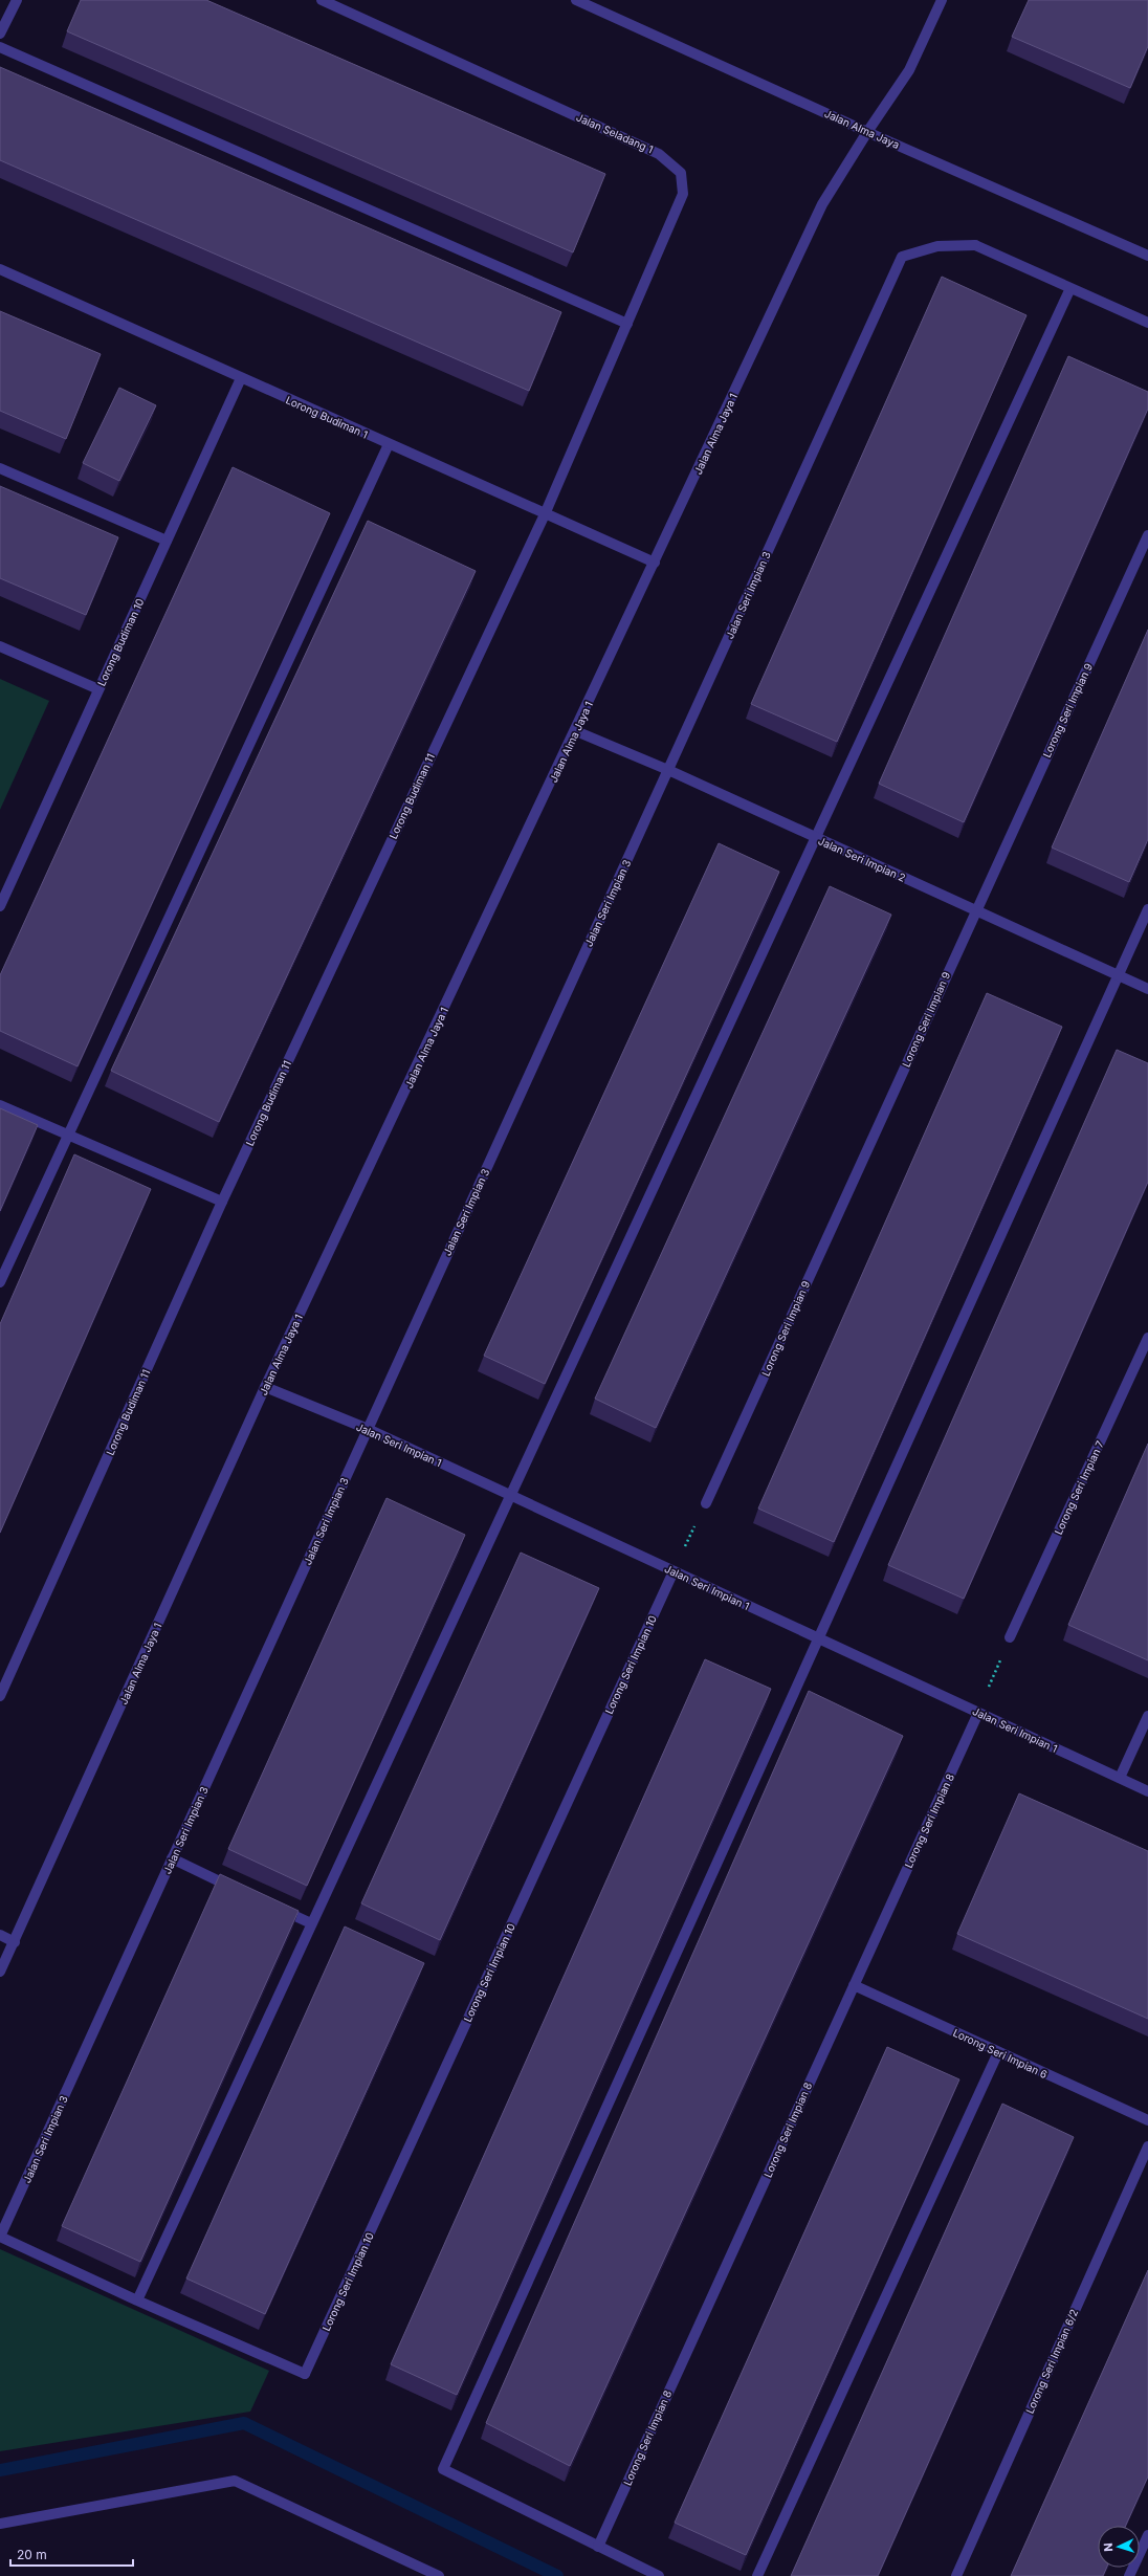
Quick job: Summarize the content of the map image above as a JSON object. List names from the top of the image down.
{
  "streets": {
    "street": [
      "Jalan Alma Jaya",
      "Jalan Seladang 1",
      "Lorong Budiman 1",
      "Jalan Alma Jaya 1",
      "Jalan Seri Impian 3",
      "Lorong Budiman 10",
      "Lorong Seri Impian 9",
      "Lorong Budiman 11",
      "Jalan Seri Impian 2",
      "Jalan Seri Impian 1",
      "Lorong Seri Impian 7",
      "Lorong Seri Impian 10",
      "Lorong Seri Impian 8",
      "Lorong Seri Impian 6",
      "Lorong Seri Impian 6/2"
    ]
  },
  "crossings": [
    ["Jalan Alma Jaya", "Jalan Alma Jaya 1"],
    ["Jalan Seladang 1", "Lorong Budiman 1"],
    ["Jalan Seladang 1", "Lorong Budiman 11"],
    ["Lorong Budiman 1", "Jalan Alma Jaya 1"],
    ["Lorong Budiman 1", "Lorong Budiman 10"],
    ["Lorong Budiman 1", "Lorong Budiman 11"],
    ["Jalan Alma Jaya 1", "Jalan Seri Impian 2"],
    ["Jalan Alma Jaya 1", "Jalan Seri Impian 1"],
    ["Jalan Seri Impian 3", "Jalan Seri Impian 2"],
    ["Jalan Seri Impian 3", "Jalan Seri Impian 1"],
    ["Lorong Seri Impian 9", "Jalan Seri Impian 2"],
    ["Jalan Seri Impian 1", "Lorong Seri Impian 10"],
    ["Jalan Seri Impian 1", "Lorong Seri Impian 8"],
    ["Lorong Seri Impian 8", "Lorong Seri Impian 6"]
  ],
  "scale_bar": "20 m",
  "north": "left"
}
